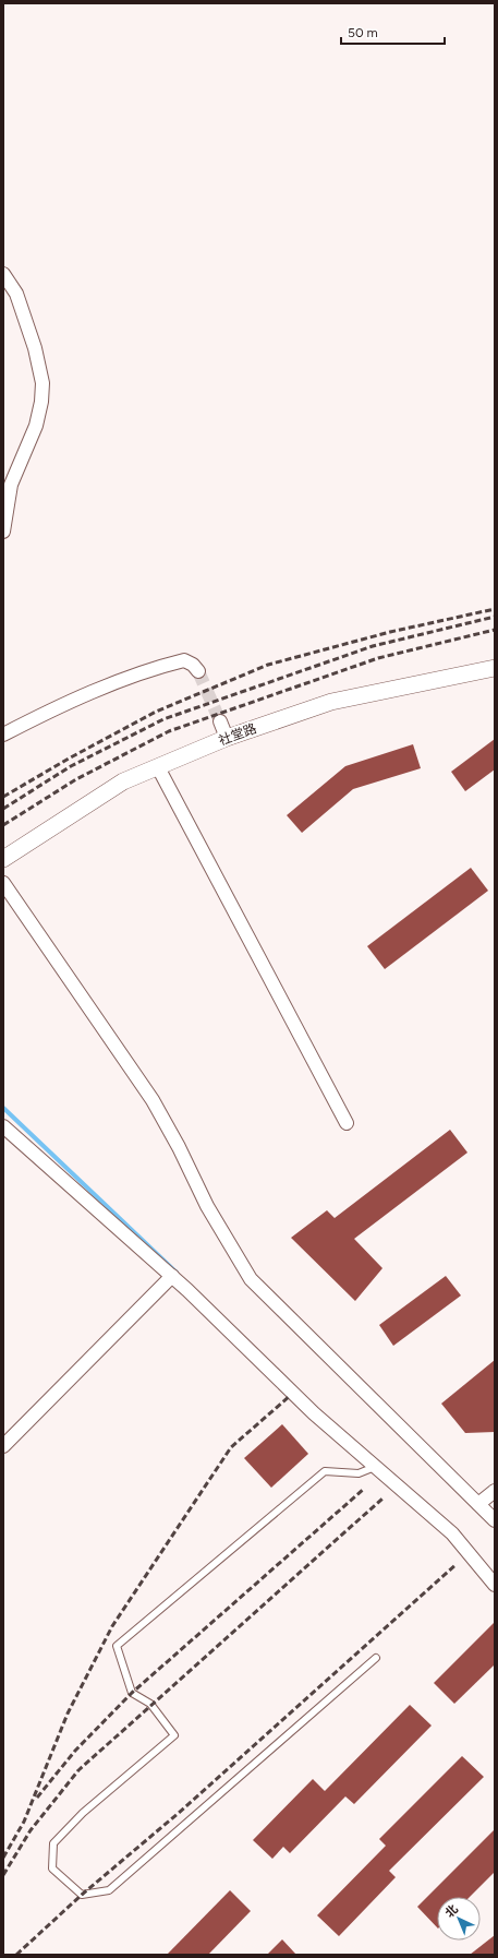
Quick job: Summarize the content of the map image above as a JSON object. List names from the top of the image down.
{
  "streets": {
    "street": ["社堂路"]
  },
  "scale_bar": "50 m",
  "north": "top left"
}
